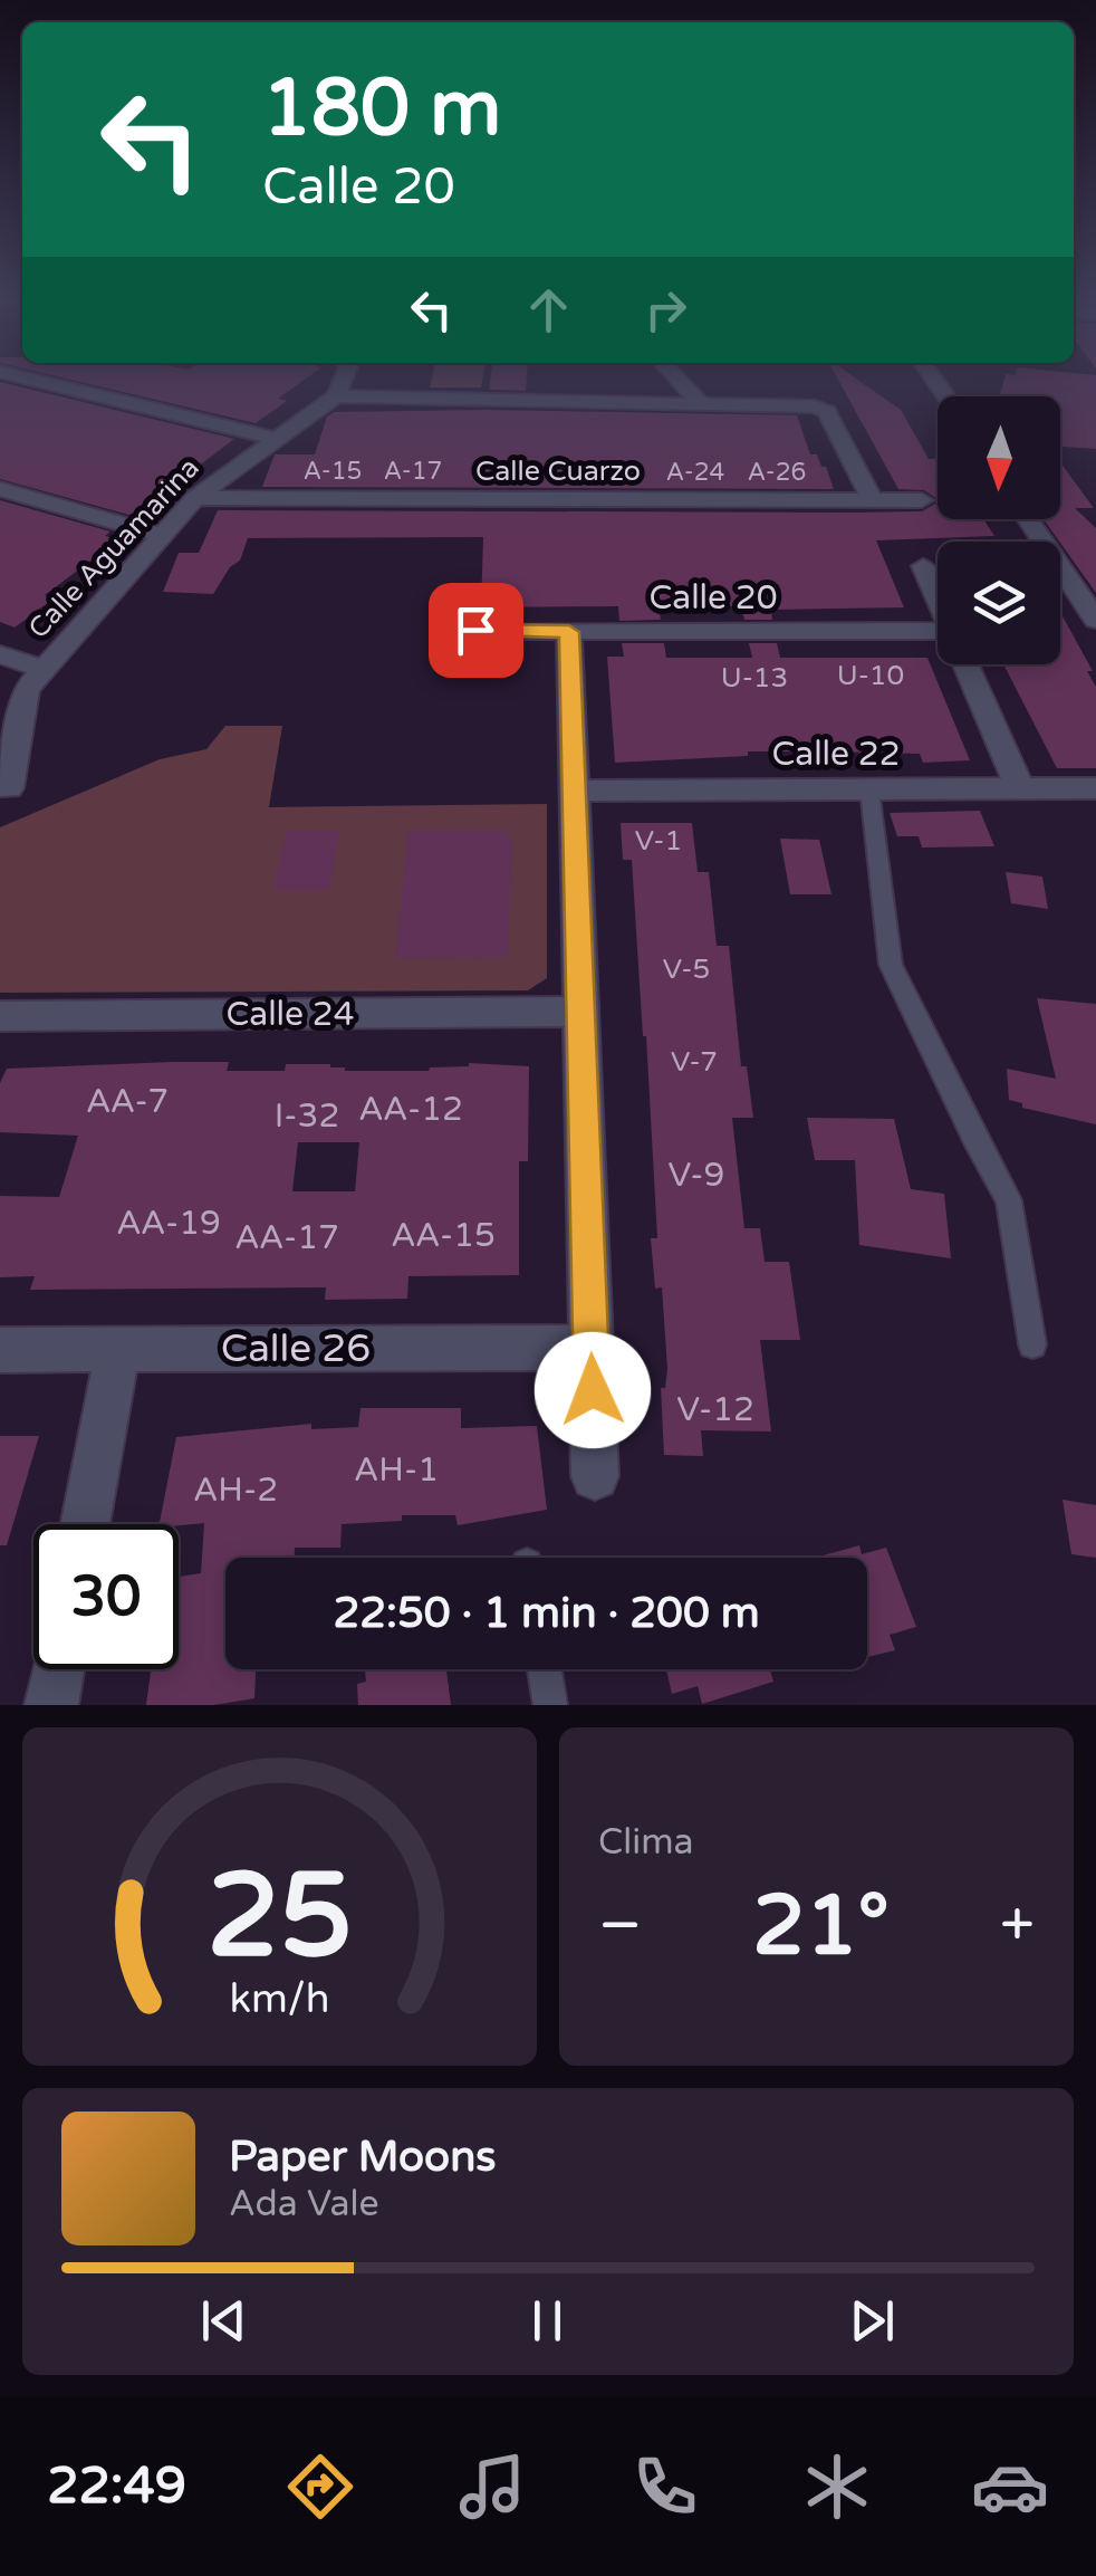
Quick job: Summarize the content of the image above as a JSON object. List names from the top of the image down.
{
  "streets": {
    "street": [
      "Calle Cuarzo",
      "Calle Aguamarina",
      "Calle 20",
      "Calle 22",
      "Calle 24",
      "Calle 26"
    ]
  },
  "crossings": [
    ["Calle Cuarzo", "Calle Aguamarina"]
  ],
  "house_numbers": [
    "A-15",
    "A-17",
    "A-24",
    "A-26",
    "U-10",
    "U-13",
    "V-1",
    "V-5",
    "V-7",
    "AA-7",
    "AA-12",
    "I-32",
    "V-9",
    "AA-19",
    "AA-15",
    "AA-17",
    "V-12",
    "AH-1",
    "AH-2"
  ],
  "north": "bottom",
  "page": {
    "turn": ["180 m", "Calle 20"],
    "limit": "30",
    "trip": "22:50 · 1 min · 200 m",
    "tile": "Clima",
    "heat": ["−", "21°", "+"],
    "song": ["Paper Moons", "Ada Vale"],
    "tabs": "22:49",
    "gauge": ["25", "km/h"]
  }
}
